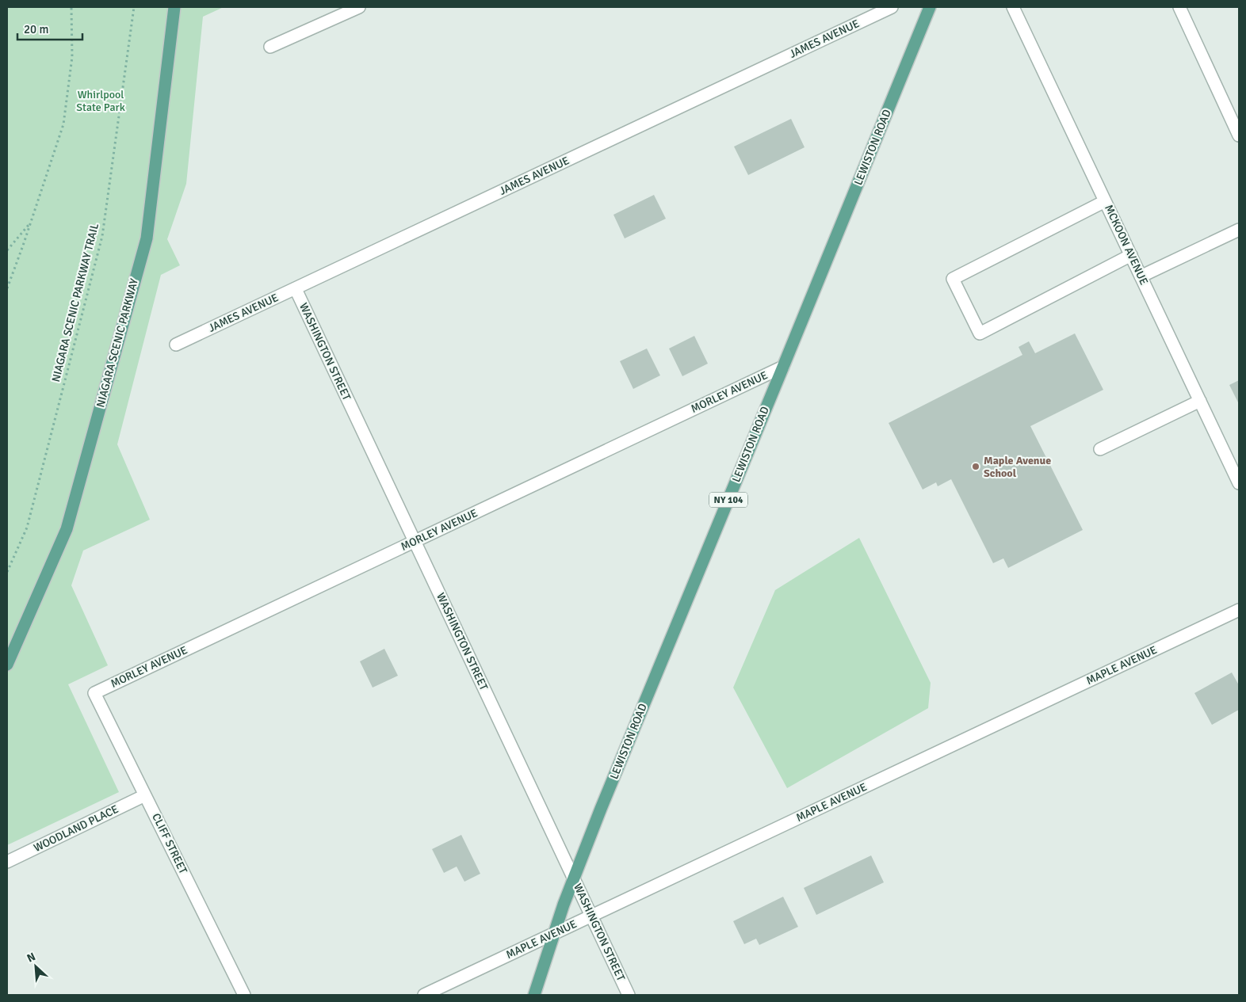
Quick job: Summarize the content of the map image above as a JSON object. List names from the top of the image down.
{
  "streets": {
    "main road": ["LEWISTON ROAD", "NIAGARA SCENIC PARKWAY", "NY 104"],
    "street": [
      "JAMES AVENUE",
      "MCKOON AVENUE",
      "WASHINGTON STREET",
      "MORLEY AVENUE",
      "MAPLE AVENUE",
      "WOODLAND PLACE",
      "CLIFF STREET"
    ],
    "path": ["NIAGARA SCENIC PARKWAY TRAIL"]
  },
  "crossings": [
    ["JAMES AVENUE", "WASHINGTON STREET"],
    ["LEWISTON ROAD", "WASHINGTON STREET"],
    ["LEWISTON ROAD", "MORLEY AVENUE"],
    ["LEWISTON ROAD", "MAPLE AVENUE"],
    ["WASHINGTON STREET", "MORLEY AVENUE"],
    ["WASHINGTON STREET", "MAPLE AVENUE"],
    ["MORLEY AVENUE", "CLIFF STREET"],
    ["WOODLAND PLACE", "CLIFF STREET"]
  ],
  "parks": ["Whirlpool State Park"],
  "places": ["Maple Avenue School"],
  "scale_bar": "20 m",
  "north": "top left"
}
